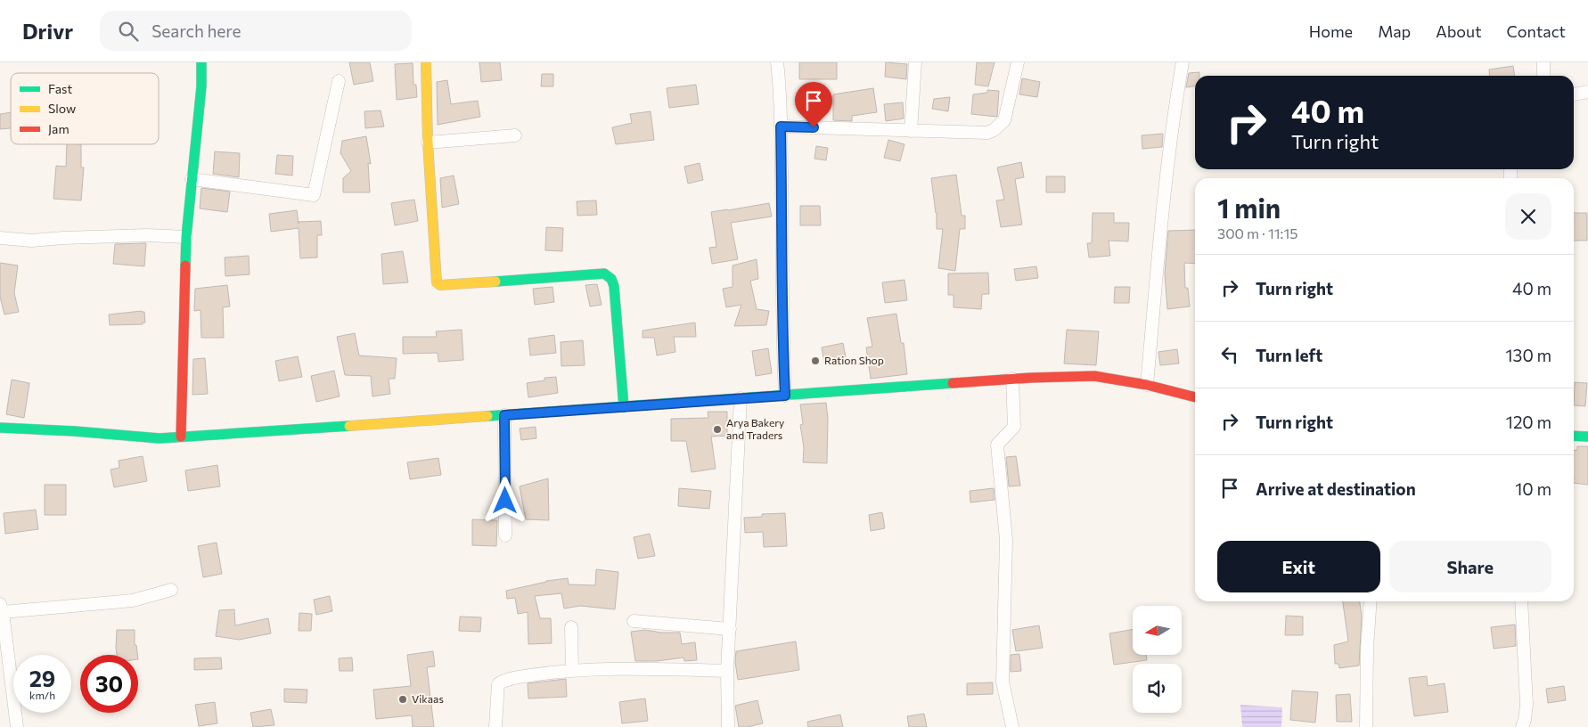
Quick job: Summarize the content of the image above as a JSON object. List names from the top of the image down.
{
  "places": ["Ration Shop", "Arya Bakery and Traders", "Vikaas"],
  "legend": ["Fast", "Slow", "Jam"],
  "north": "left",
  "page": {
    "header": "Drivr",
    "search": "Search here",
    "nav": [
      "Home",
      "Map",
      "About",
      "Contact"
    ],
    "turn": ["40 m", "Turn right"],
    "heading": ["1 min", "300 m · 11:15"],
    "list": [
      {
        "name": "Turn right",
        "value": "40 m"
      },
      {
        "name": "Turn left",
        "value": "130 m"
      },
      {
        "name": "Turn right",
        "value": "120 m"
      },
      {
        "name": "Arrive at destination",
        "value": "10 m"
      }
    ],
    "buttons": ["Exit", "Share"],
    "speed": "29 km/h",
    "limit": "30"
  }
}
